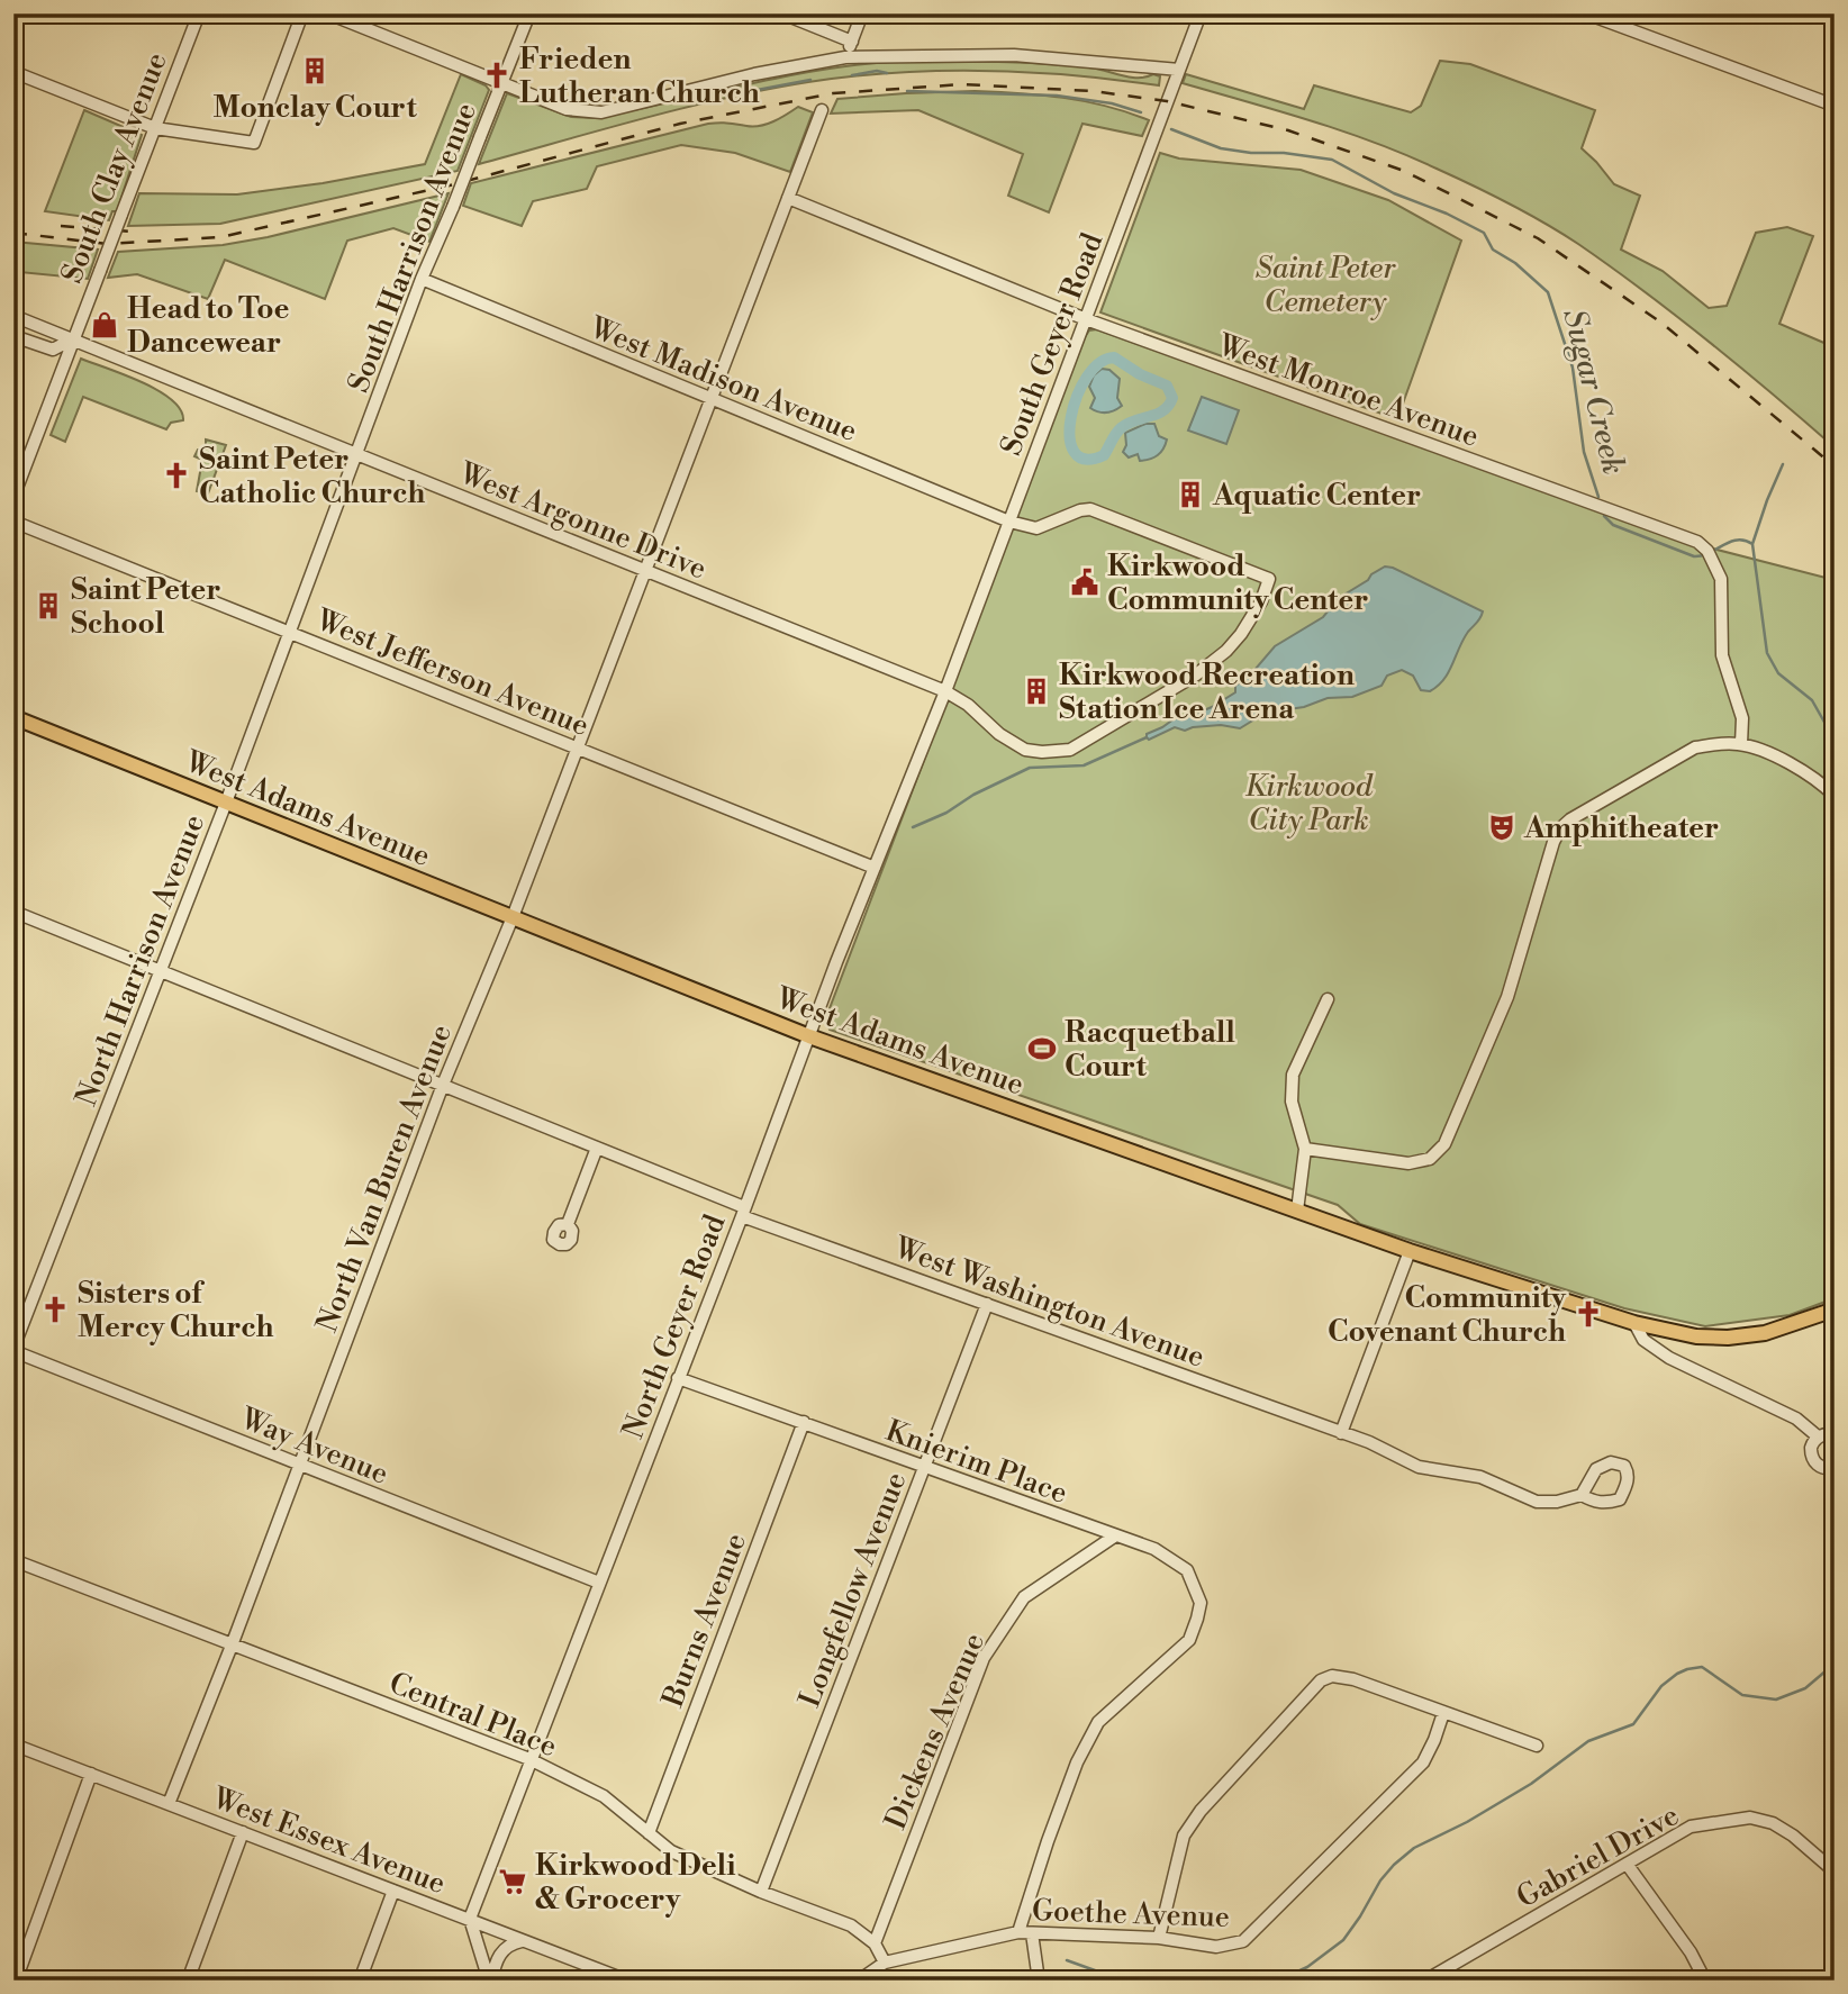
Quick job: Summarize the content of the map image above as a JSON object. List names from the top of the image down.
{
  "streets": {
    "main road": ["West Adams Avenue"],
    "street": [
      "South Clay Avenue",
      "South Harrison Avenue",
      "South Geyer Road",
      "West Madison Avenue",
      "West Monroe Avenue",
      "West Argonne Drive",
      "West Jefferson Avenue",
      "North Harrison Avenue",
      "North Van Buren Avenue",
      "West Washington Avenue",
      "North Geyer Road",
      "Way Avenue",
      "Knierim Place",
      "Longfellow Avenue",
      "Burns Avenue",
      "Central Place",
      "Dickens Avenue",
      "West Essex Avenue",
      "Gabriel Drive",
      "Goethe Avenue"
    ]
  },
  "crossings": [
    ["South Clay Avenue", "West Argonne Drive"],
    ["South Harrison Avenue", "West Madison Avenue"],
    ["South Harrison Avenue", "West Argonne Drive"],
    ["South Harrison Avenue", "North Harrison Avenue"],
    ["South Geyer Road", "West Madison Avenue"],
    ["South Geyer Road", "West Monroe Avenue"],
    ["South Geyer Road", "West Argonne Drive"],
    ["South Geyer Road", "North Geyer Road"],
    ["West Madison Avenue", "West Argonne Drive"],
    ["West Madison Avenue", "North Van Buren Avenue"],
    ["West Monroe Avenue", "North Van Buren Avenue"],
    ["West Argonne Drive", "North Harrison Avenue"],
    ["West Argonne Drive", "North Van Buren Avenue"],
    ["West Argonne Drive", "North Geyer Road"],
    ["West Jefferson Avenue", "North Harrison Avenue"],
    ["West Jefferson Avenue", "North Van Buren Avenue"],
    ["West Jefferson Avenue", "North Geyer Road"],
    ["West Adams Avenue", "North Harrison Avenue"],
    ["West Adams Avenue", "North Van Buren Avenue"],
    ["West Adams Avenue", "North Geyer Road"],
    ["North Harrison Avenue", "West Washington Avenue"],
    ["North Harrison Avenue", "Way Avenue"],
    ["North Van Buren Avenue", "West Washington Avenue"],
    ["North Van Buren Avenue", "Way Avenue"],
    ["North Van Buren Avenue", "Central Place"],
    ["North Van Buren Avenue", "West Essex Avenue"],
    ["West Washington Avenue", "North Geyer Road"],
    ["West Washington Avenue", "Longfellow Avenue"],
    ["North Geyer Road", "Way Avenue"],
    ["North Geyer Road", "Knierim Place"],
    ["North Geyer Road", "Central Place"],
    ["North Geyer Road", "West Essex Avenue"],
    ["Knierim Place", "Longfellow Avenue"],
    ["Knierim Place", "Burns Avenue"],
    ["Knierim Place", "Dickens Avenue"],
    ["Knierim Place", "Goethe Avenue"],
    ["Longfellow Avenue", "Central Place"],
    ["Burns Avenue", "Central Place"],
    ["Central Place", "Dickens Avenue"]
  ],
  "water": ["Sugar Creek"],
  "parks": ["Saint Peter Cemetery", "Kirkwood City Park"],
  "places": {
    "building": [
      "Monclay Court",
      "Aquatic Center",
      "Saint Peter School",
      "Kirkwood Recreation Station Ice Arena"
    ],
    "church": [
      "Frieden Lutheran Church",
      "Saint Peter Catholic Church",
      "Sisters of Mercy Church",
      "Community Covenant Church"
    ],
    "shop": ["Head to Toe Dancewear"],
    "public building": ["Kirkwood Community Center"],
    "theatre": ["Amphitheater"],
    "sports": ["Racquetball Court"],
    "supermarket": ["Kirkwood Deli & Grocery"]
  }
}
